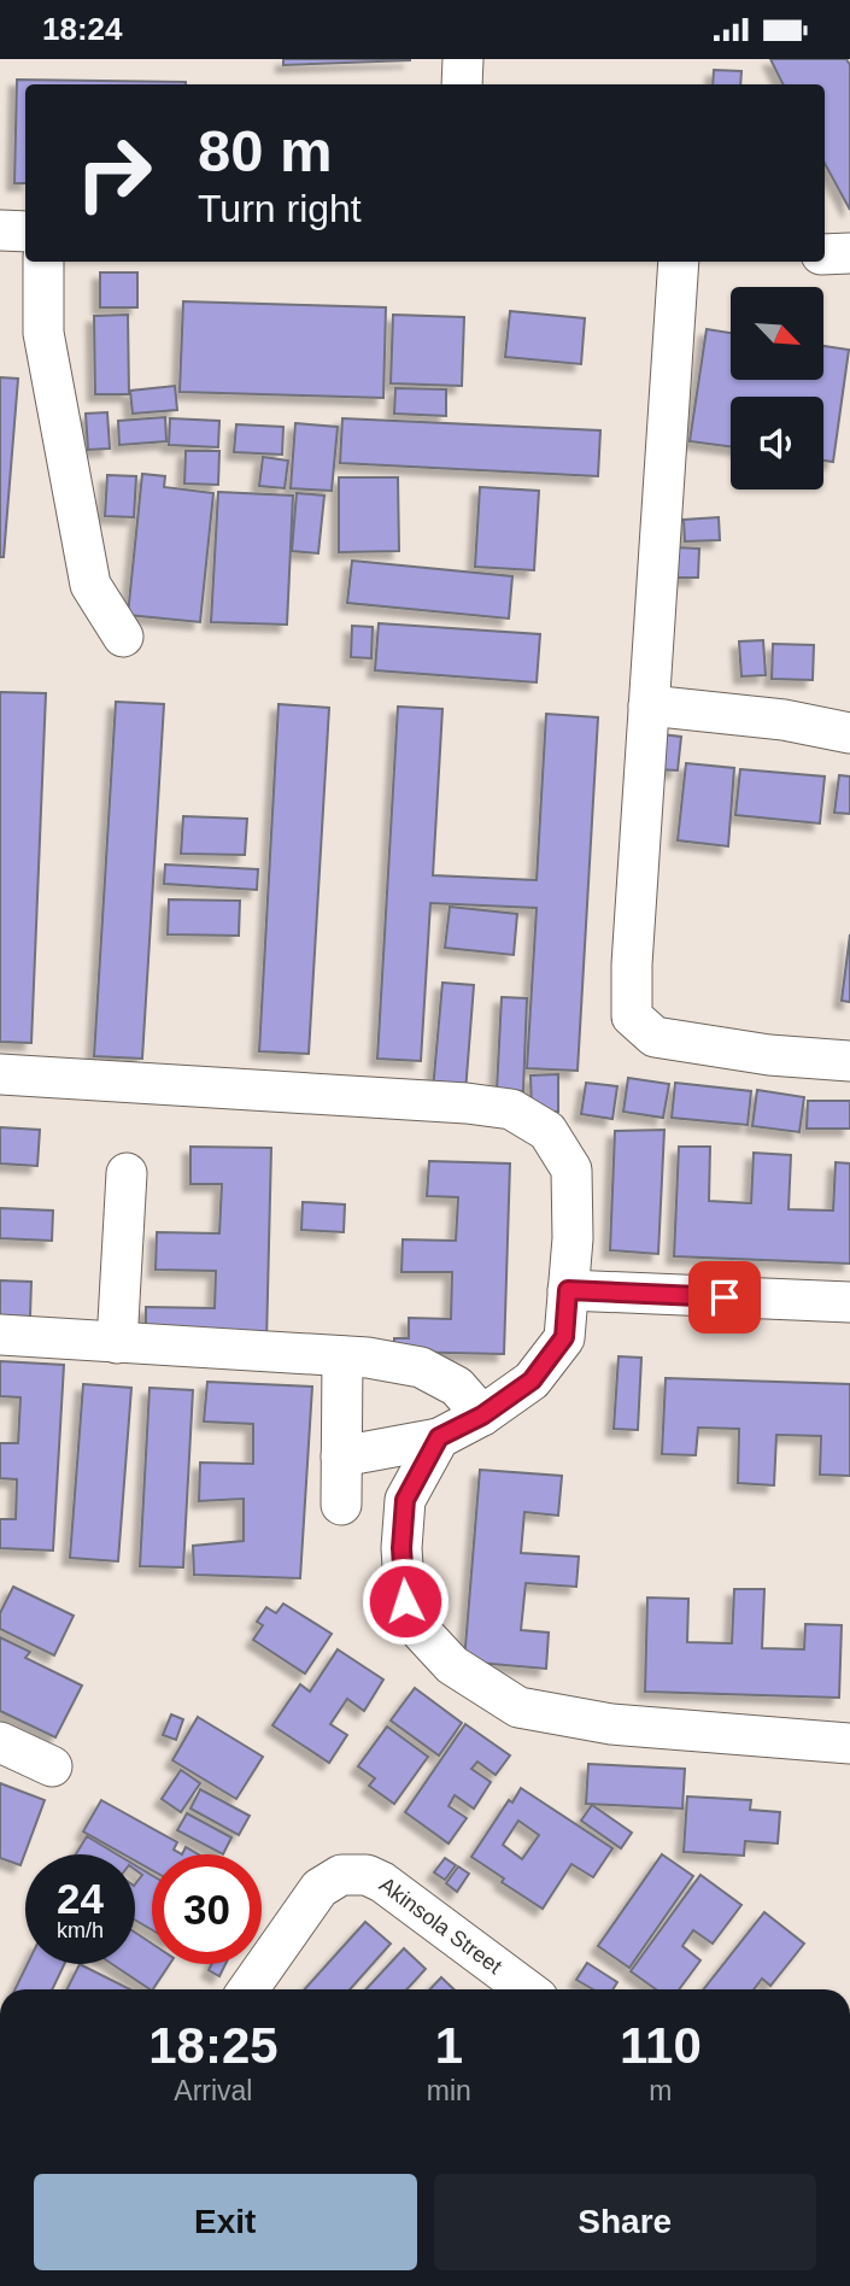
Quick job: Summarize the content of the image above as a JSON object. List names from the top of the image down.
{
  "streets": {
    "street": ["Akinsola Street"]
  },
  "north": "bottom right",
  "page": {
    "status": "18:24",
    "turn": ["80 m", "Turn right"],
    "speed": "24 km/h",
    "limit": "30",
    "eta": [
      "18:25",
      "Arrival",
      "1",
      "min",
      "110",
      "m"
    ],
    "buttons": ["Exit", "Share"]
  }
}
